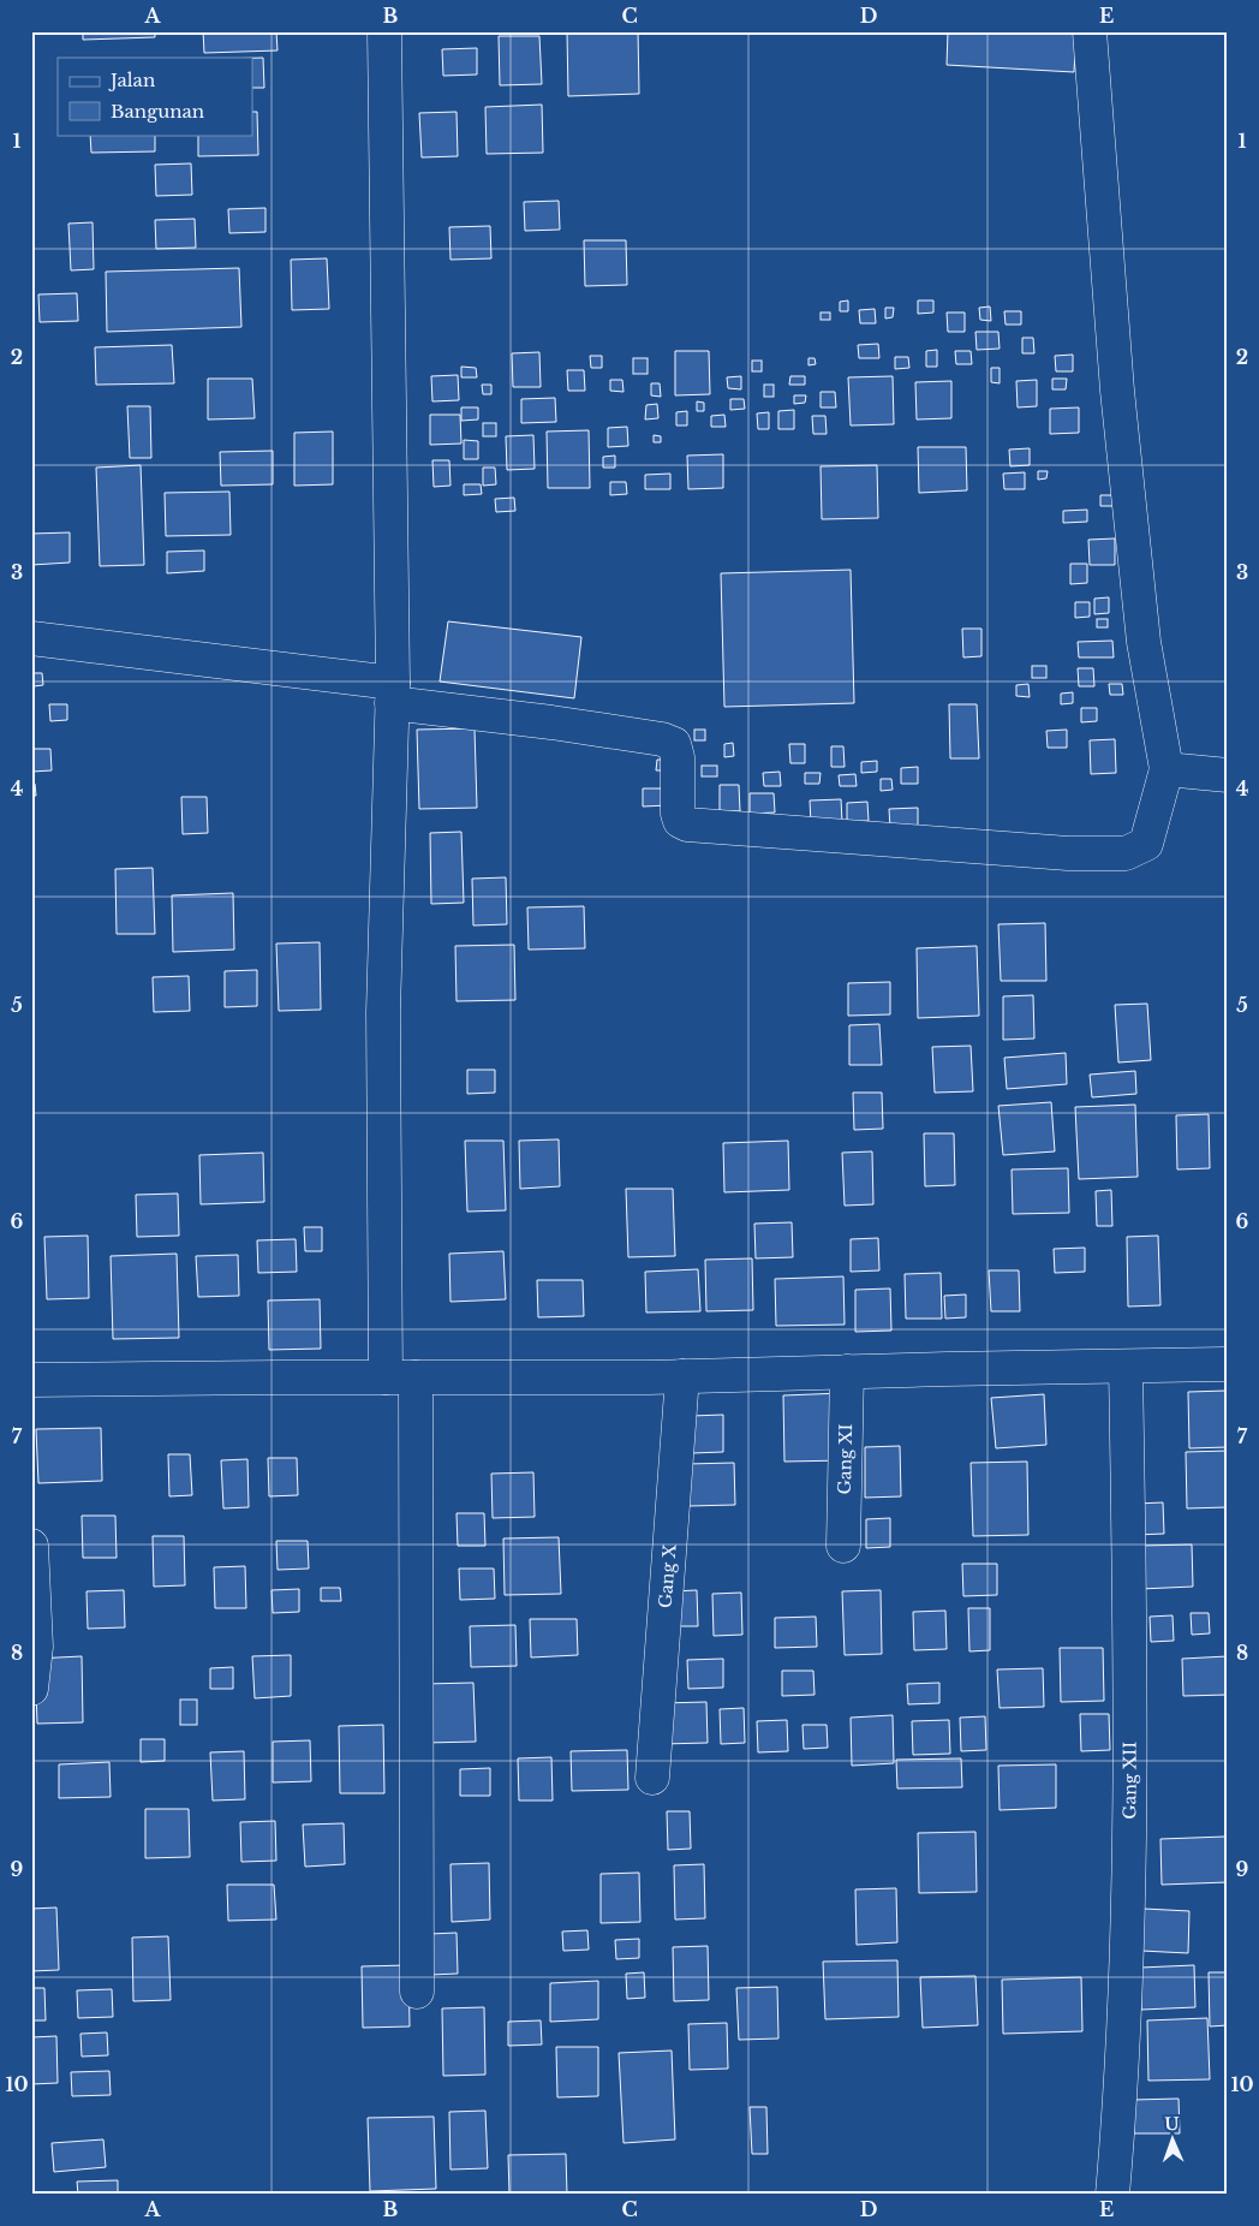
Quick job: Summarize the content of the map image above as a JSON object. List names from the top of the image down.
{
  "streets": {
    "street": ["Gang XI", "Gang X", "Gang XII"]
  },
  "legend": ["Jalan", "Bangunan"],
  "north": "top",
  "grid": {
    "columns": [
      "A",
      "B",
      "C",
      "D",
      "E"
    ],
    "rows": [
      "1",
      "2",
      "3",
      "4",
      "5",
      "6",
      "7",
      "8",
      "9",
      "10"
    ]
  }
}
